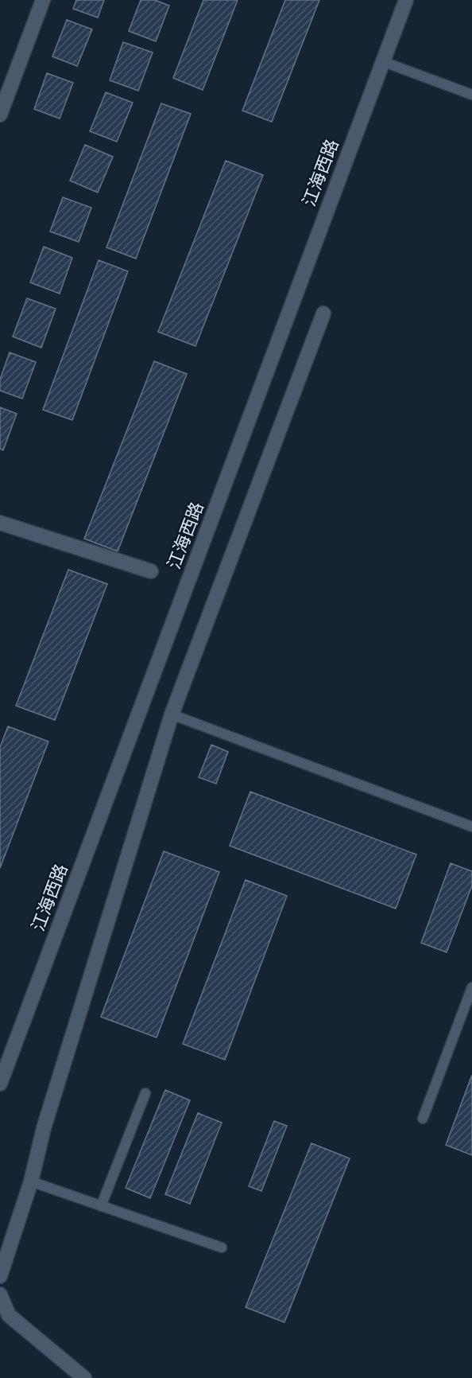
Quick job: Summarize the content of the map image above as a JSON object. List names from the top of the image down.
{
  "streets": {
    "street": ["江海西路"]
  }
}
